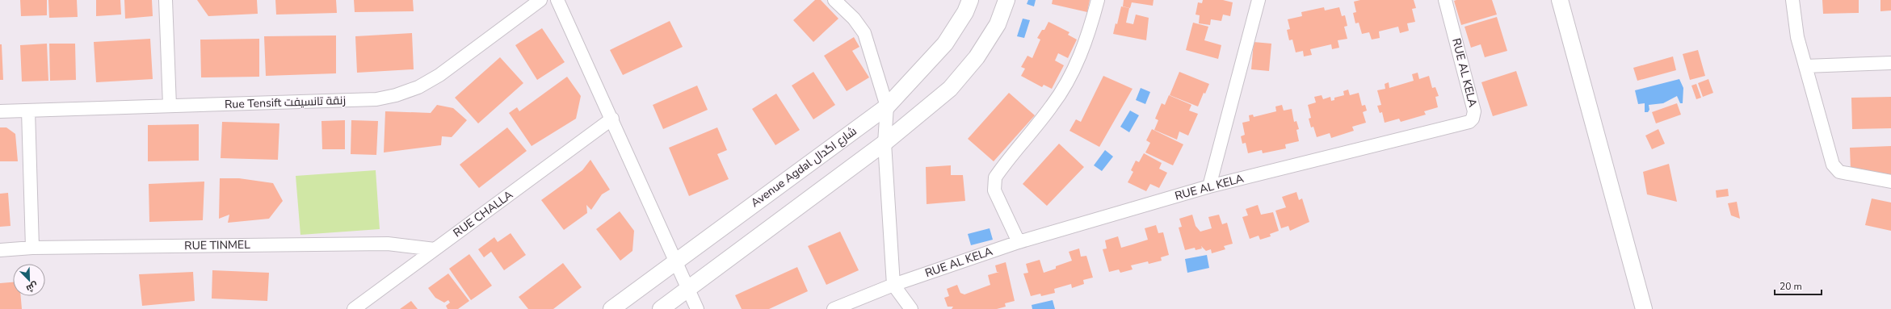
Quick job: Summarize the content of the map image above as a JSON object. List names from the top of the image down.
{
  "streets": {
    "street": [
      "RUE AL KELA",
      "Rue Tensift زنقة تانسيفت",
      "Avenue Agdal شارع اگدال",
      "RUE CHALLA",
      "RUE TINMEL"
    ]
  },
  "crossings": [
    ["RUE CHALLA", "RUE TINMEL"]
  ],
  "scale_bar": "20 m",
  "north": "bottom right"
}
